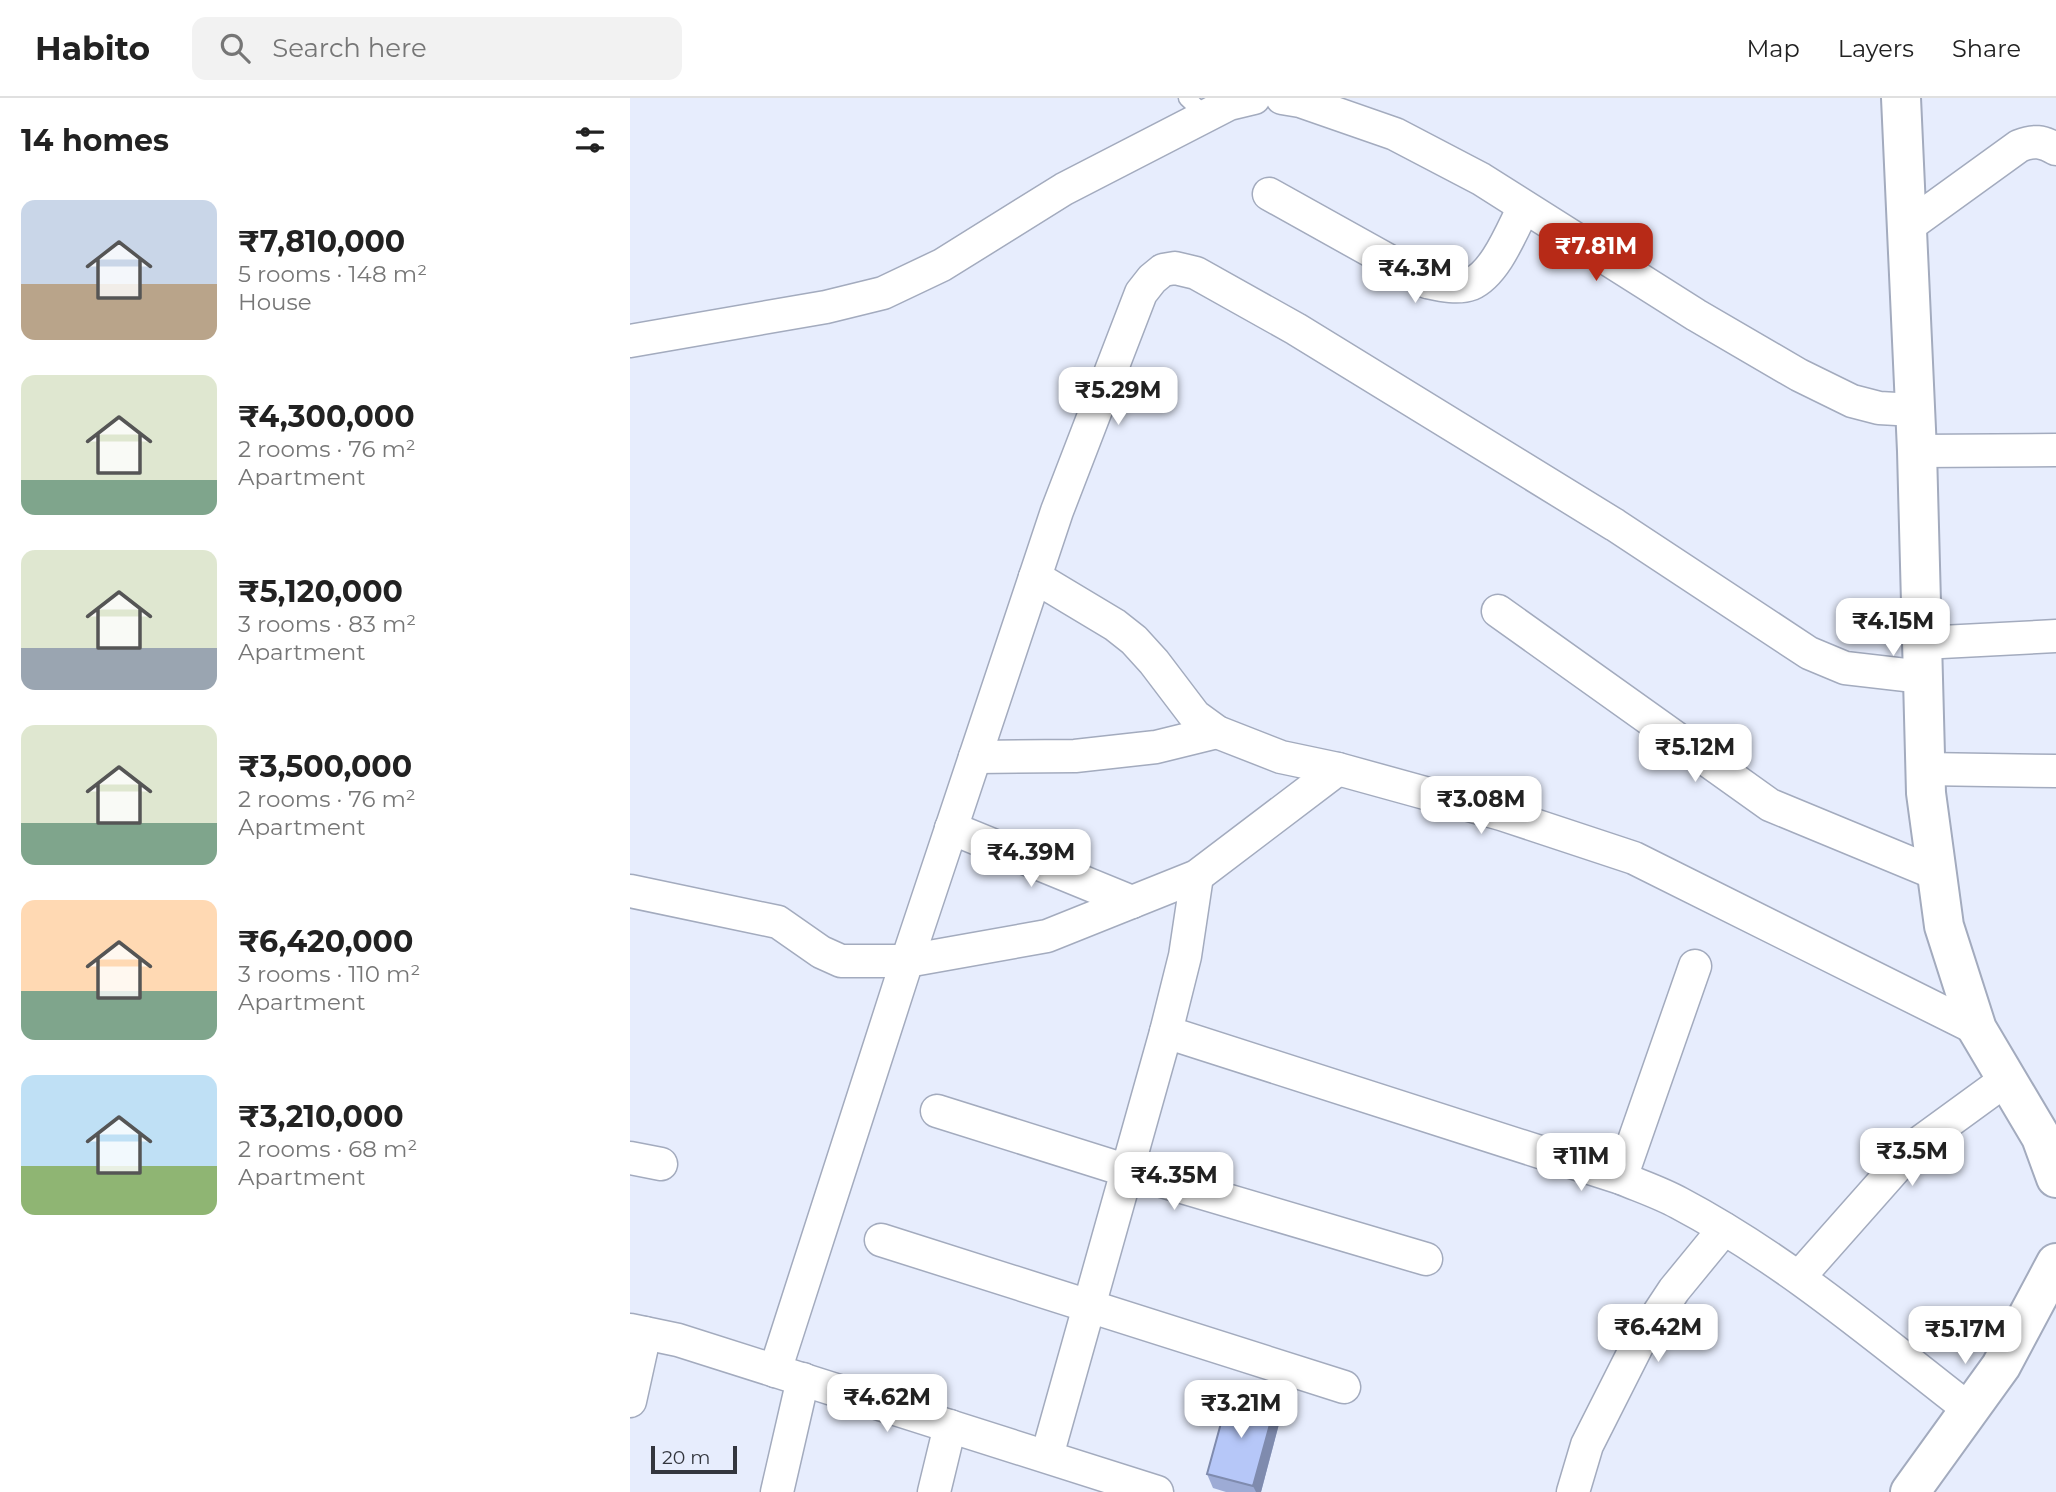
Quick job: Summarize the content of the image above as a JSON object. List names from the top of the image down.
{
  "scale_bar": "20 m",
  "page": {
    "header": "Habito",
    "search": "Search here",
    "nav": ["Map", "Layers", "Share"],
    "heading": "14 homes",
    "list": [
      {
        "name": "₹7,810,000",
        "note": "5 rooms · 148 m² · House"
      },
      {
        "name": "₹4,300,000",
        "note": "2 rooms · 76 m² · Apartment"
      },
      {
        "name": "₹5,120,000",
        "note": "3 rooms · 83 m² · Apartment"
      },
      {
        "name": "₹3,500,000",
        "note": "2 rooms · 76 m² · Apartment"
      },
      {
        "name": "₹6,420,000",
        "note": "3 rooms · 110 m² · Apartment"
      },
      {
        "name": "₹3,210,000",
        "note": "2 rooms · 68 m² · Apartment"
      }
    ],
    "price": [
      "₹7.81M",
      "₹4.3M",
      "₹5.29M",
      "₹4.15M",
      "₹5.12M",
      "₹3.08M",
      "₹4.39M",
      "₹3.5M",
      "₹11M",
      "₹4.35M",
      "₹6.42M",
      "₹5.17M",
      "₹4.62M",
      "₹3.21M"
    ],
    "scale": "20 m"
  }
}
